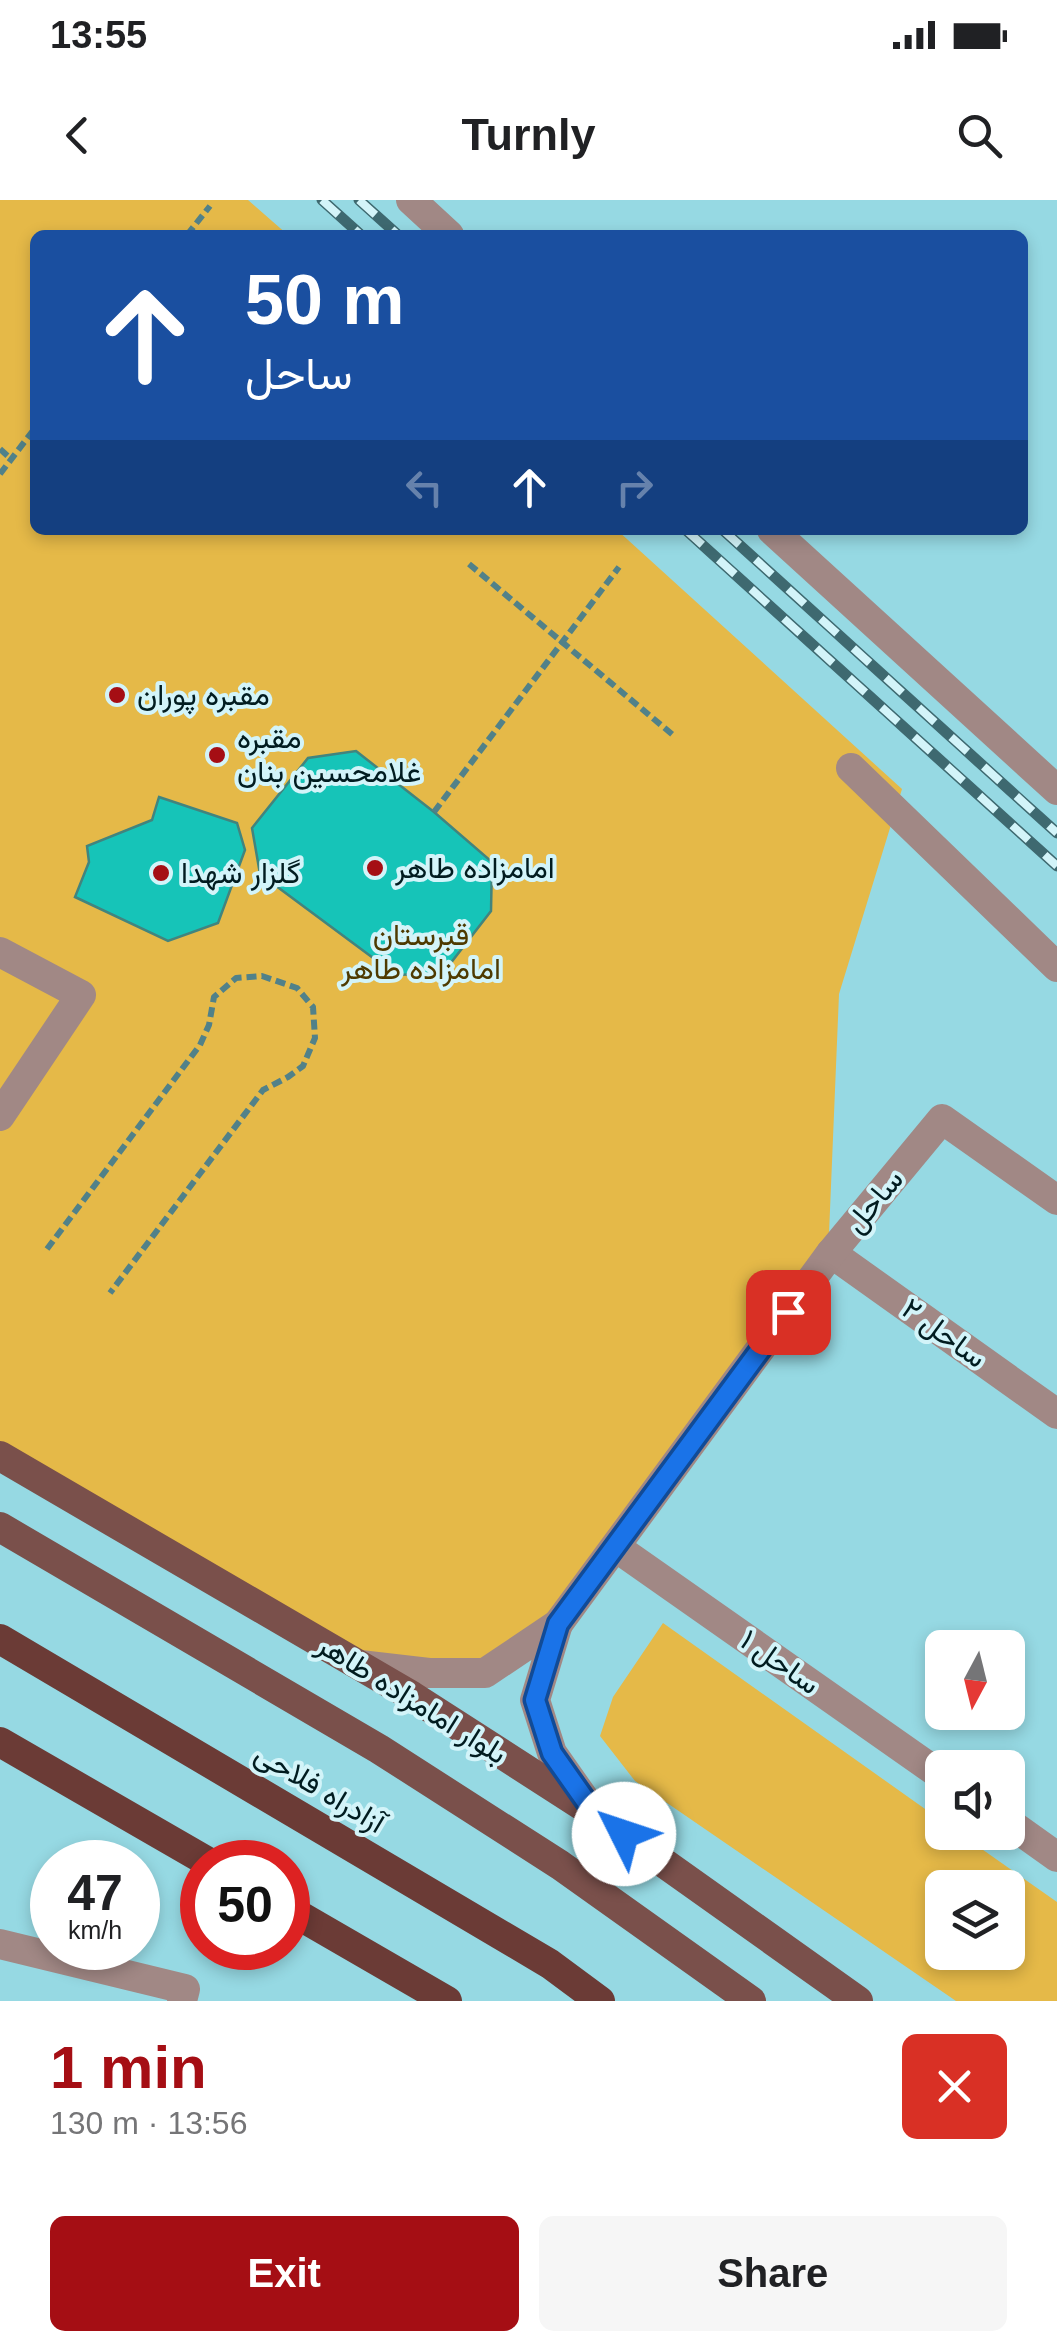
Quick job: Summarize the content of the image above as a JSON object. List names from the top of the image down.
{
  "streets": {
    "highway": ["آزادراه فلاحی"],
    "main road": ["بلوار امامزاده طاهر"],
    "street": ["ساحل", "ساحل ۲", "ساحل ۱"]
  },
  "crossings": [
    ["ساحل", "ساحل ۲"],
    ["ساحل", "ساحل ۱"]
  ],
  "parks": ["قبرستان امامزاده طاهر"],
  "places": [
    "مقبره پوران",
    "مقبره غلامحسین بنان",
    "امامزاده طاهر",
    "گلزار شهدا"
  ],
  "north": "bottom",
  "page": {
    "status": "13:55",
    "header": "Turnly",
    "turn": ["50 m", "ساحل"],
    "speed": "47 km/h",
    "limit": "50",
    "heading": ["1 min", "130 m · 13:56"],
    "buttons": ["Exit", "Share"]
  }
}
